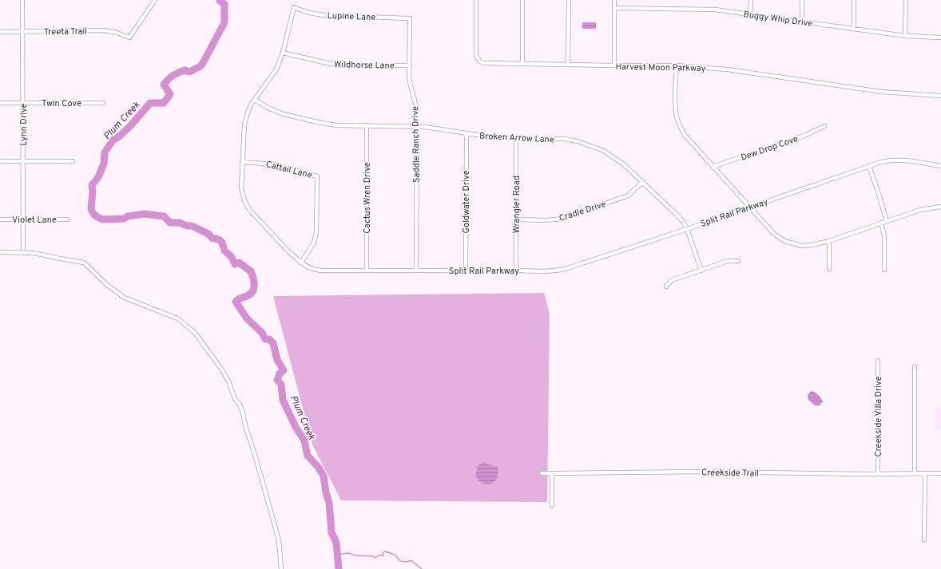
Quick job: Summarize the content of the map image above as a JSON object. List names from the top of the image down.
{
  "streets": {
    "street": [
      "Lupine Lane",
      "Buggy Whip Drive",
      "Treeta Trail",
      "Wildhorse Lane",
      "Harvest Moon Parkway",
      "Twin Cove",
      "Lynn Drive",
      "Broken Arrow Lane",
      "Saddle Ranch Drive",
      "Dew Drop Cove",
      "Cattail Lane",
      "Cactus Wren Drive",
      "Goldwater Drive",
      "Wrangler Road",
      "Cradle Drive",
      "Split Rail Parkway",
      "Violet Lane",
      "Creekside Villa Drive",
      "Creekside Trail"
    ]
  },
  "crossings": [
    ["Lupine Lane", "Saddle Ranch Drive"],
    ["Lupine Lane", "Split Rail Parkway"],
    ["Treeta Trail", "Lynn Drive"],
    ["Wildhorse Lane", "Saddle Ranch Drive"],
    ["Wildhorse Lane", "Split Rail Parkway"],
    ["Twin Cove", "Lynn Drive"],
    ["Lynn Drive", "Violet Lane"],
    ["Broken Arrow Lane", "Saddle Ranch Drive"],
    ["Broken Arrow Lane", "Cactus Wren Drive"],
    ["Broken Arrow Lane", "Goldwater Drive"],
    ["Broken Arrow Lane", "Wrangler Road"],
    ["Broken Arrow Lane", "Cradle Drive"],
    ["Broken Arrow Lane", "Split Rail Parkway"],
    ["Saddle Ranch Drive", "Split Rail Parkway"],
    ["Cattail Lane", "Split Rail Parkway"],
    ["Cactus Wren Drive", "Split Rail Parkway"],
    ["Goldwater Drive", "Split Rail Parkway"],
    ["Wrangler Road", "Cradle Drive"],
    ["Wrangler Road", "Split Rail Parkway"],
    ["Creekside Villa Drive", "Creekside Trail"]
  ],
  "water": ["Plum Creek"]
}
